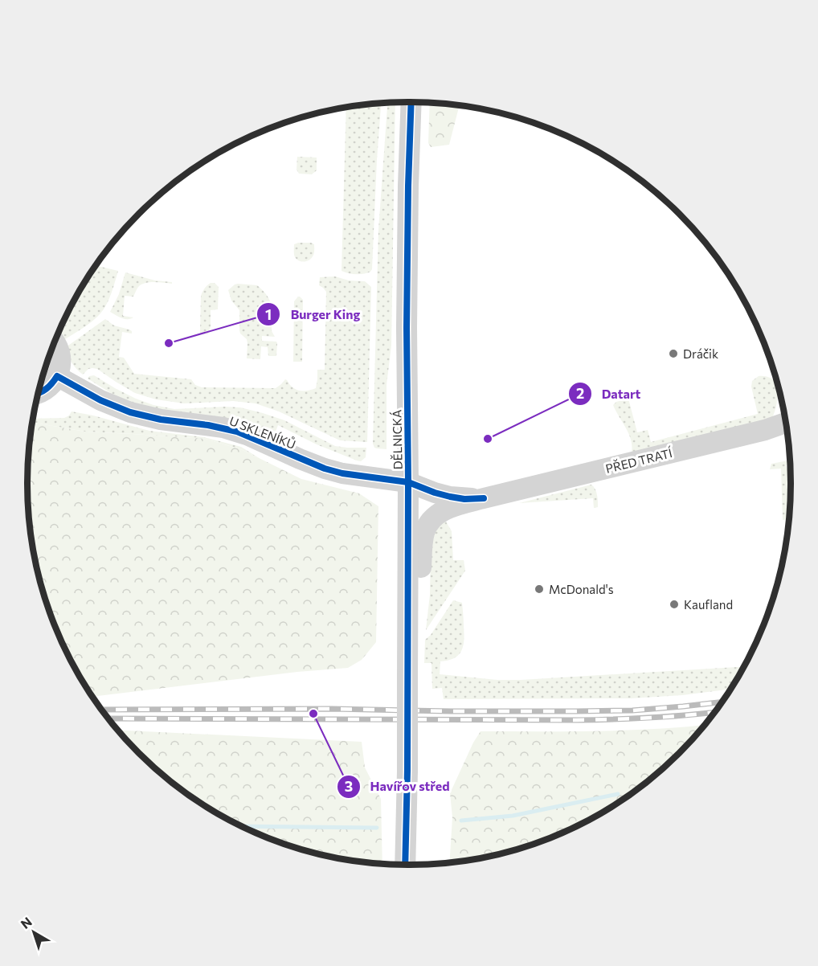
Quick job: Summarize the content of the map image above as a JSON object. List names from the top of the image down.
{
  "streets": {
    "street": ["U SKLENÍKŮ", "DĚLNICKÁ", "PŘED TRATÍ"]
  },
  "crossings": [
    ["U SKLENÍKŮ", "DĚLNICKÁ"],
    ["U SKLENÍKŮ", "PŘED TRATÍ"],
    ["DĚLNICKÁ", "PŘED TRATÍ"]
  ],
  "places": [
    "Burger King",
    "Dráčik",
    "Datart",
    "McDonald's",
    "Kaufland",
    "Havířov střed"
  ],
  "north": "top left"
}
